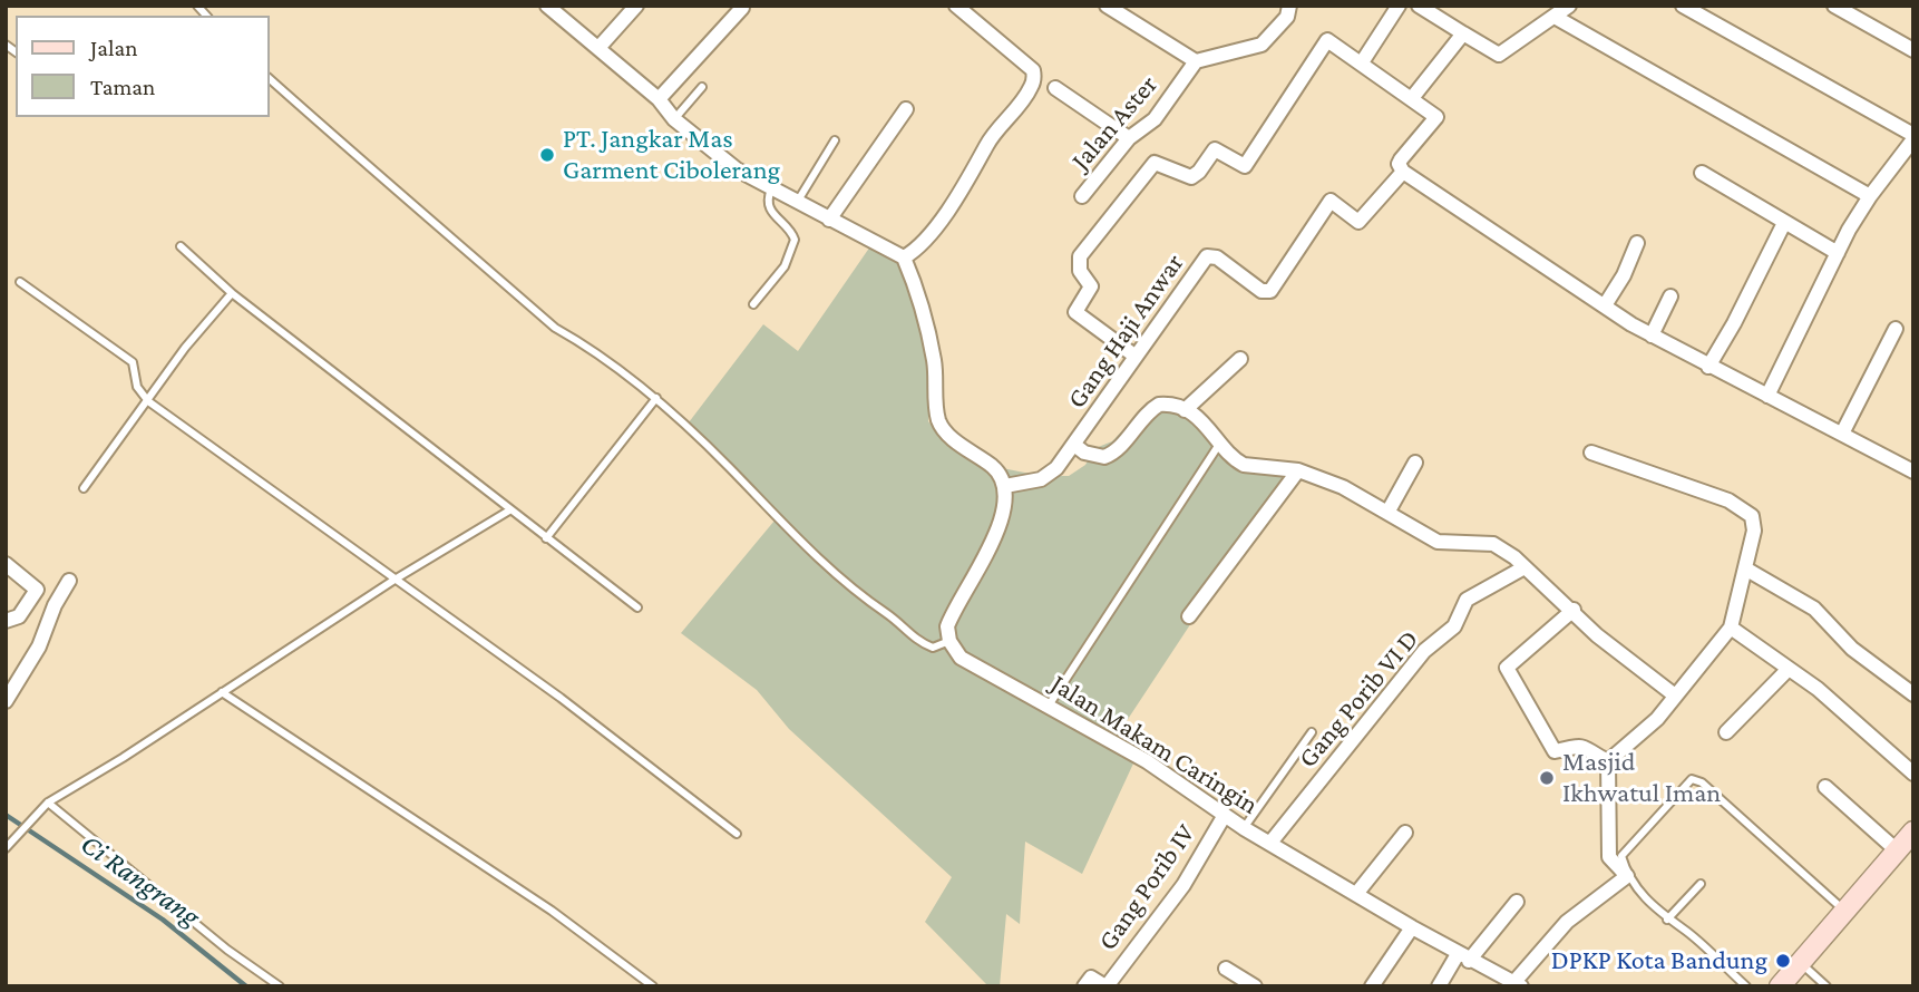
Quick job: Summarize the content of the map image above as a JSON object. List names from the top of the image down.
{
  "streets": {
    "street": [
      "Jalan Aster",
      "Gang Haji Anwar",
      "Gang Porib VI D",
      "Jalan Makam Caringin",
      "Gang Porib IV"
    ]
  },
  "crossings": [
    ["Gang Porib VI D", "Jalan Makam Caringin"],
    ["Jalan Makam Caringin", "Gang Porib IV"]
  ],
  "water": ["Ci Rangrang"],
  "places": ["PT. Jangkar Mas Garment Cibolerang", "Masjid Ikhwatul Iman", "DPKP Kota Bandung"],
  "legend": ["Jalan", "Taman"]
}
